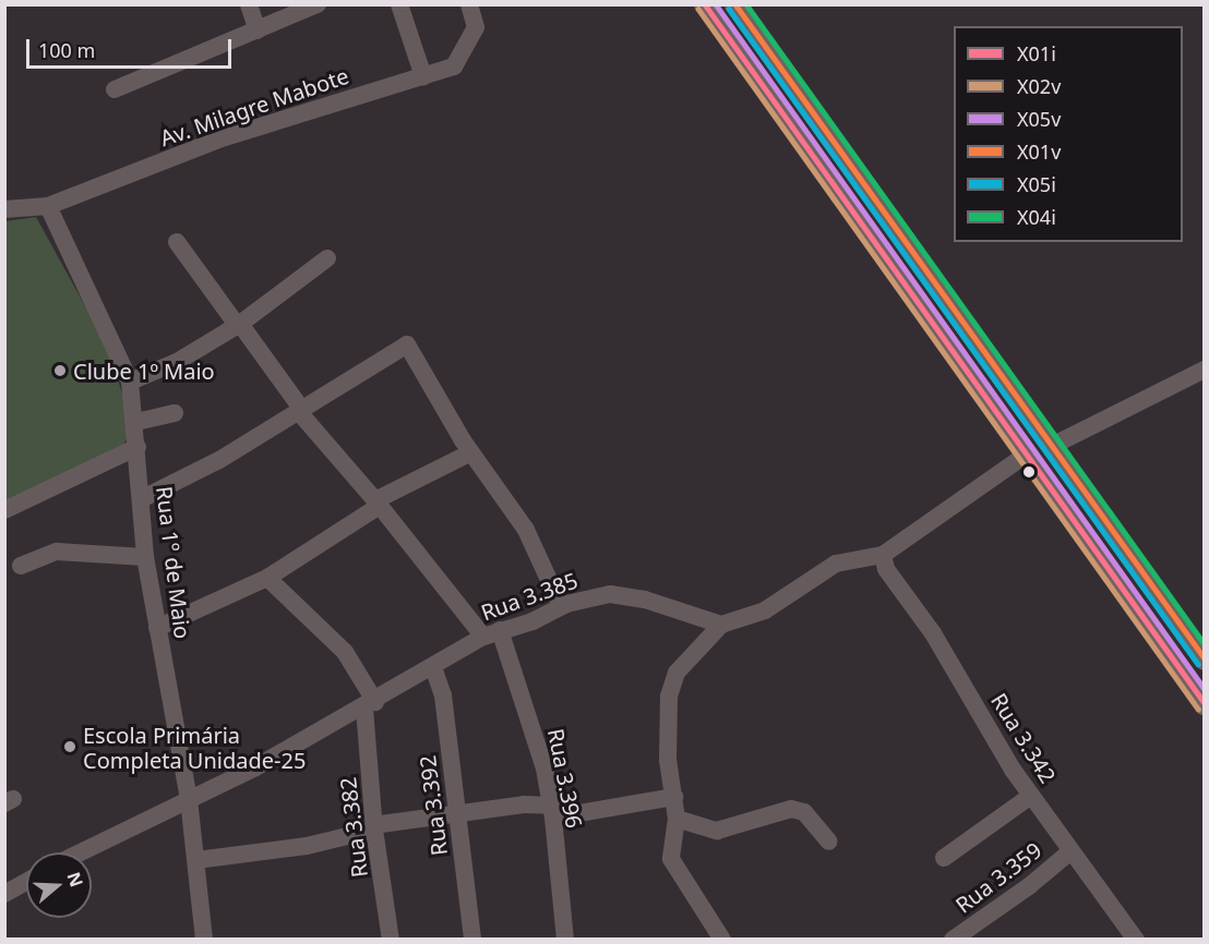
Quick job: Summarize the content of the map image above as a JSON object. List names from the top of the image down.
{
  "streets": {
    "street": [
      "Av. Milagre Mabote",
      "Rua 1º de Maio",
      "Rua 3.385",
      "Rua 3.342",
      "Rua 3.396",
      "Rua 3.392",
      "Rua 3.382",
      "Rua 3.359"
    ]
  },
  "crossings": [
    ["Av. Milagre Mabote", "Rua 1º de Maio"],
    ["Rua 1º de Maio", "Rua 3.385"],
    ["Rua 3.385", "Rua 3.396"],
    ["Rua 3.385", "Rua 3.392"],
    ["Rua 3.385", "Rua 3.382"],
    ["Rua 3.342", "Rua 3.359"]
  ],
  "places": ["Clube 1º Maio", "Escola Primária Completa Unidade-25"],
  "lines": [
    "transit line X01i",
    "transit line X05v",
    "transit line X01v",
    "transit line X04i",
    "transit line X02v",
    "transit line X05i"
  ],
  "legend": [
    "X01i",
    "X02v",
    "X05v",
    "X01v",
    "X05i",
    "X04i"
  ],
  "scale_bar": "100 m",
  "north": "right"
}
